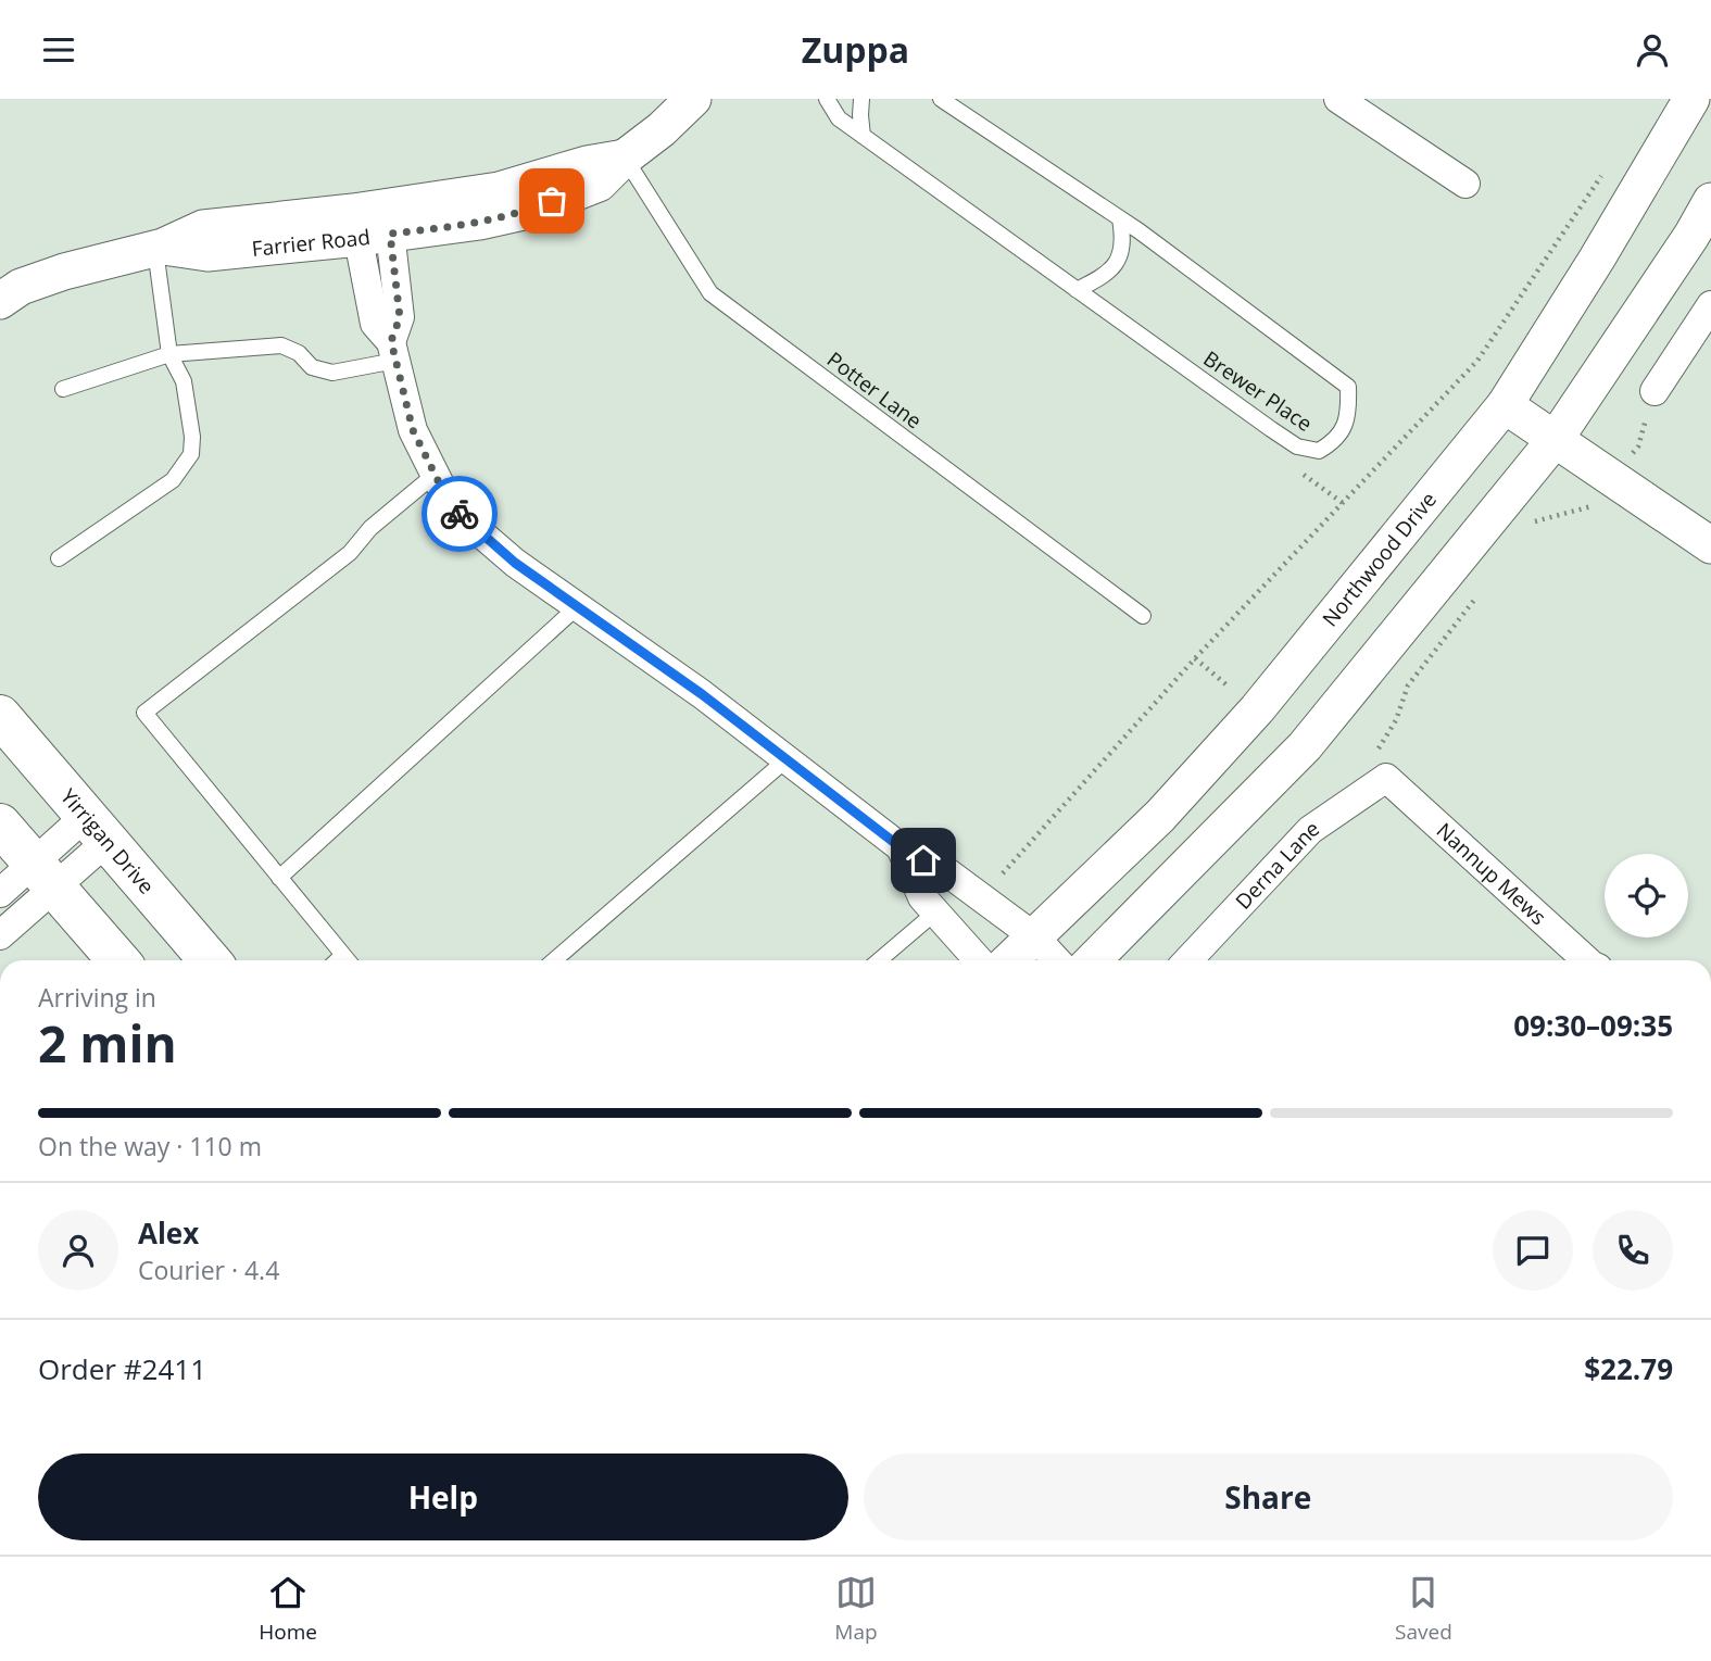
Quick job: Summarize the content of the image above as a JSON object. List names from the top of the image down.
{
  "streets": {
    "main road": ["Yirrigan Drive"],
    "street": [
      "Farrier Road",
      "Northwood Drive",
      "Derna Lane",
      "Nannup Mews"
    ],
    "lane": ["Potter Lane", "Brewer Place"]
  },
  "crossings": [
    ["Farrier Road", "Potter Lane"],
    ["Derna Lane", "Nannup Mews"]
  ],
  "page": {
    "header": "Zuppa",
    "heading": ["2 min", "Arriving in", "09:30–09:35"],
    "panel": [
      "Alex",
      "Courier · 4.4",
      "Order #2411",
      "$22.79"
    ],
    "bar": "On the way · 110 m",
    "buttons": ["Help", "Share"],
    "tabs": ["Home", "Map", "Saved"]
  }
}
